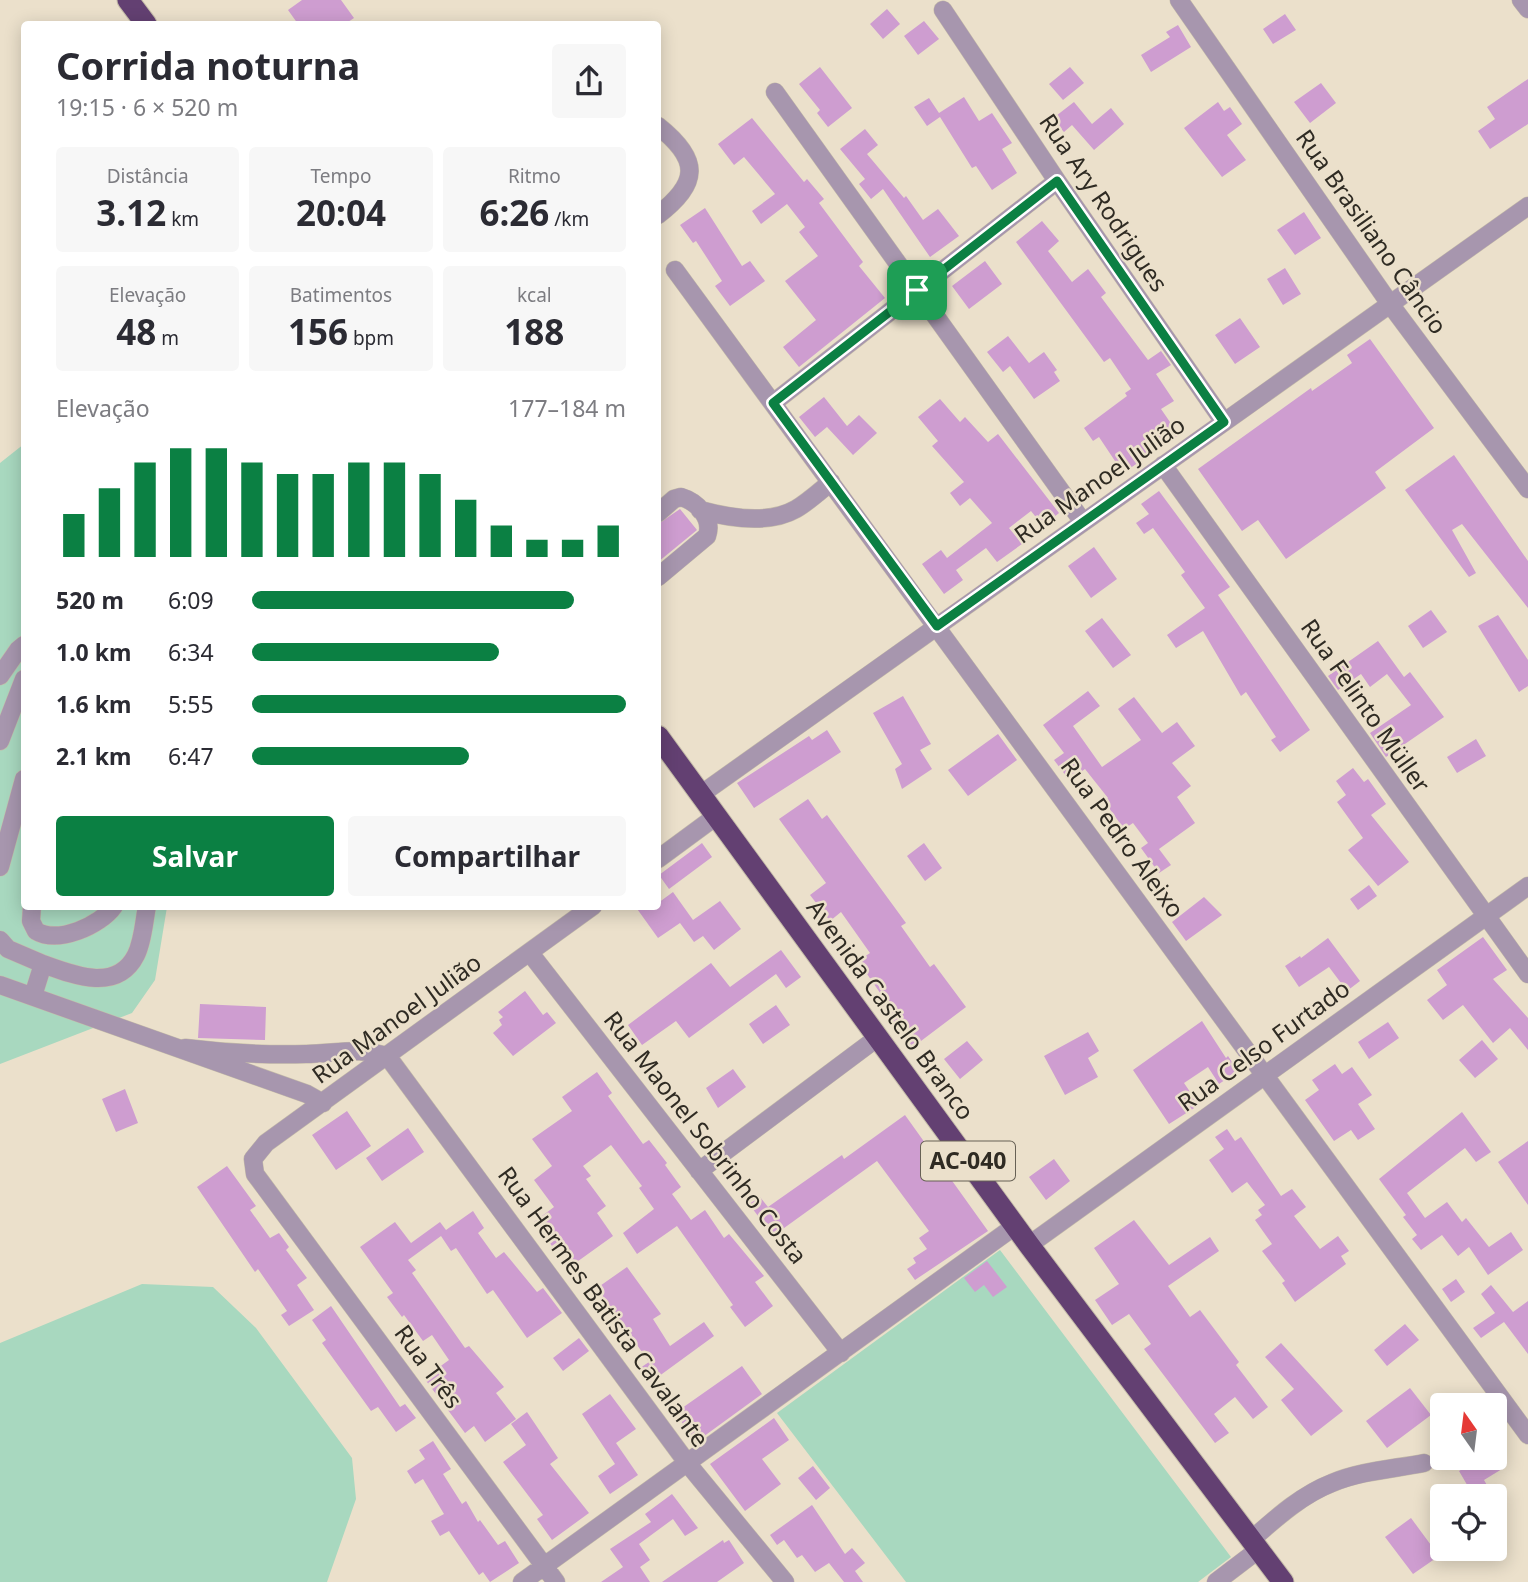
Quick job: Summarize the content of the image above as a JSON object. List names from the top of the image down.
{
  "streets": {
    "highway": ["Avenida Castelo Branco", "AC-040"],
    "street": [
      "Rua Ary Rodrigues",
      "Rua Brasiliano Câncio",
      "Rua Manoel Julião",
      "Rua Felinto Müller",
      "Rua Pedro Aleixo",
      "Rua Celso Furtado",
      "Rua Maonel Sobrinho Costa",
      "Rua Hermes Batista Cavalante",
      "Rua Três"
    ]
  },
  "crossings": [
    ["Rua Ary Rodrigues", "Rua Manoel Julião"],
    ["Rua Brasiliano Câncio", "Rua Manoel Julião"],
    ["Rua Manoel Julião", "Rua Felinto Müller"],
    ["Rua Manoel Julião", "Rua Pedro Aleixo"],
    ["Rua Manoel Julião", "Avenida Castelo Branco"],
    ["Rua Manoel Julião", "Rua Maonel Sobrinho Costa"],
    ["Rua Manoel Julião", "Rua Hermes Batista Cavalante"],
    ["Rua Manoel Julião", "Rua Três"],
    ["Rua Felinto Müller", "Rua Celso Furtado"],
    ["Rua Pedro Aleixo", "Rua Celso Furtado"],
    ["Avenida Castelo Branco", "Rua Celso Furtado"]
  ],
  "north": "top",
  "page": {
    "heading": ["Corrida noturna", "19:15 · 6 × 520 m"],
    "stats": [
      ["Distância", "3.12 km"],
      ["Tempo", "20:04"],
      ["Ritmo", "6:26 /km"],
      ["Elevação", "48 m"],
      ["Batimentos", "156 bpm"],
      ["kcal", "188"]
    ],
    "chart": ["Elevação", "177–184 m"],
    "list": [
      {
        "name": "520 m",
        "note": "6:09"
      },
      {
        "name": "1.0 km",
        "note": "6:34"
      },
      {
        "name": "1.6 km",
        "note": "5:55"
      },
      {
        "name": "2.1 km",
        "note": "6:47"
      }
    ],
    "buttons": ["Salvar", "Compartilhar"]
  }
}
